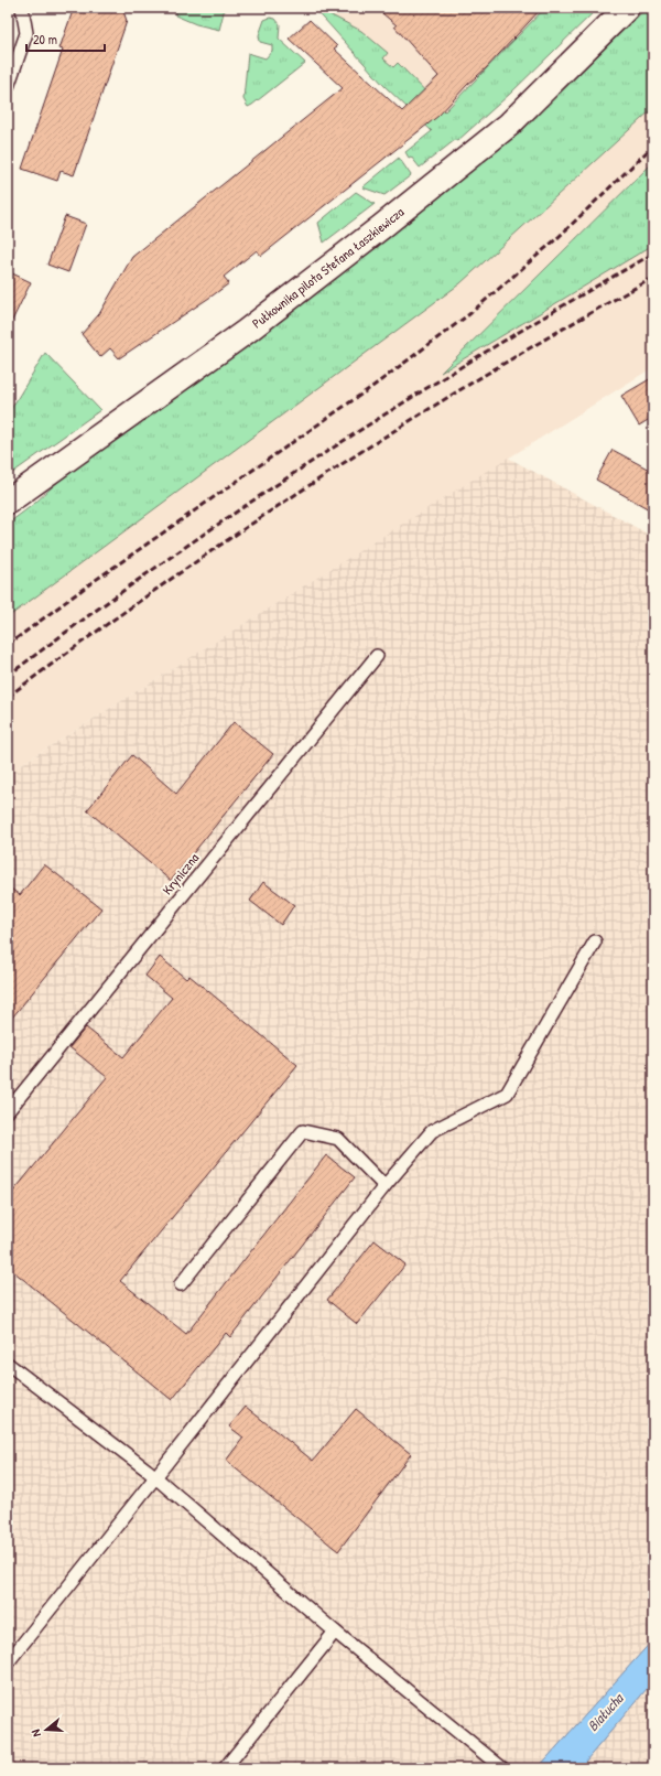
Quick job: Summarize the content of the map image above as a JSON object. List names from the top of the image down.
{
  "streets": {
    "street": ["Pułkownika pilota Stefana Łaszkiewicza"],
    "lane": ["Kryniczna"]
  },
  "water": ["Białucha"],
  "scale_bar": "20 m",
  "north": "left"
}
